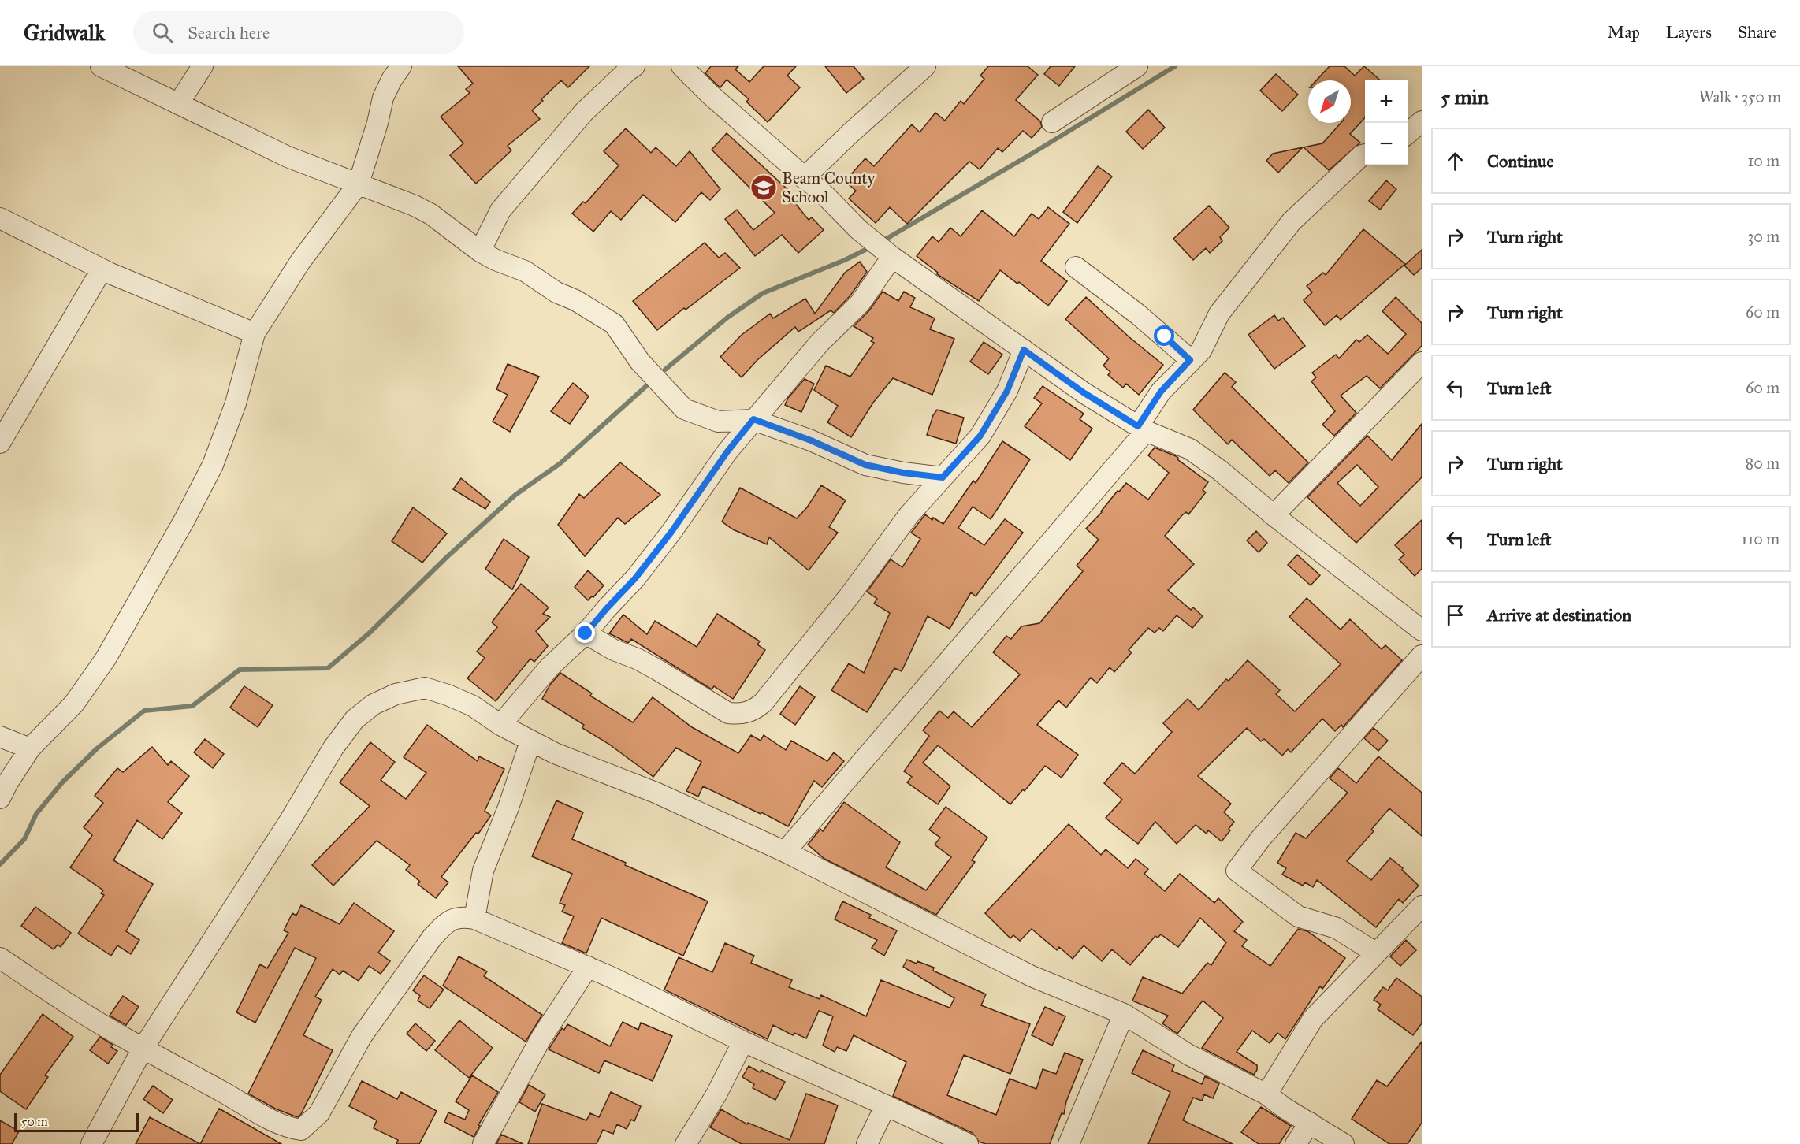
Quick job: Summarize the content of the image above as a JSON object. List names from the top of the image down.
{
  "places": {
    "school or university": ["Beam County School"]
  },
  "scale_bar": "50 m",
  "north": "bottom left",
  "page": {
    "header": "Gridwalk",
    "search": "Search here",
    "nav": ["Map", "Layers", "Share"],
    "heading": ["5 min", "Walk · 350 m"],
    "map_buttons": ["+", "−"],
    "list": [
      ["Continue", "10 m"],
      ["Turn right", "30 m"],
      ["Turn right", "60 m"],
      ["Turn left", "60 m"],
      ["Turn right", "80 m"],
      ["Turn left", "110 m"],
      "Arrive at destination"
    ],
    "scale": "50 m"
  }
}
